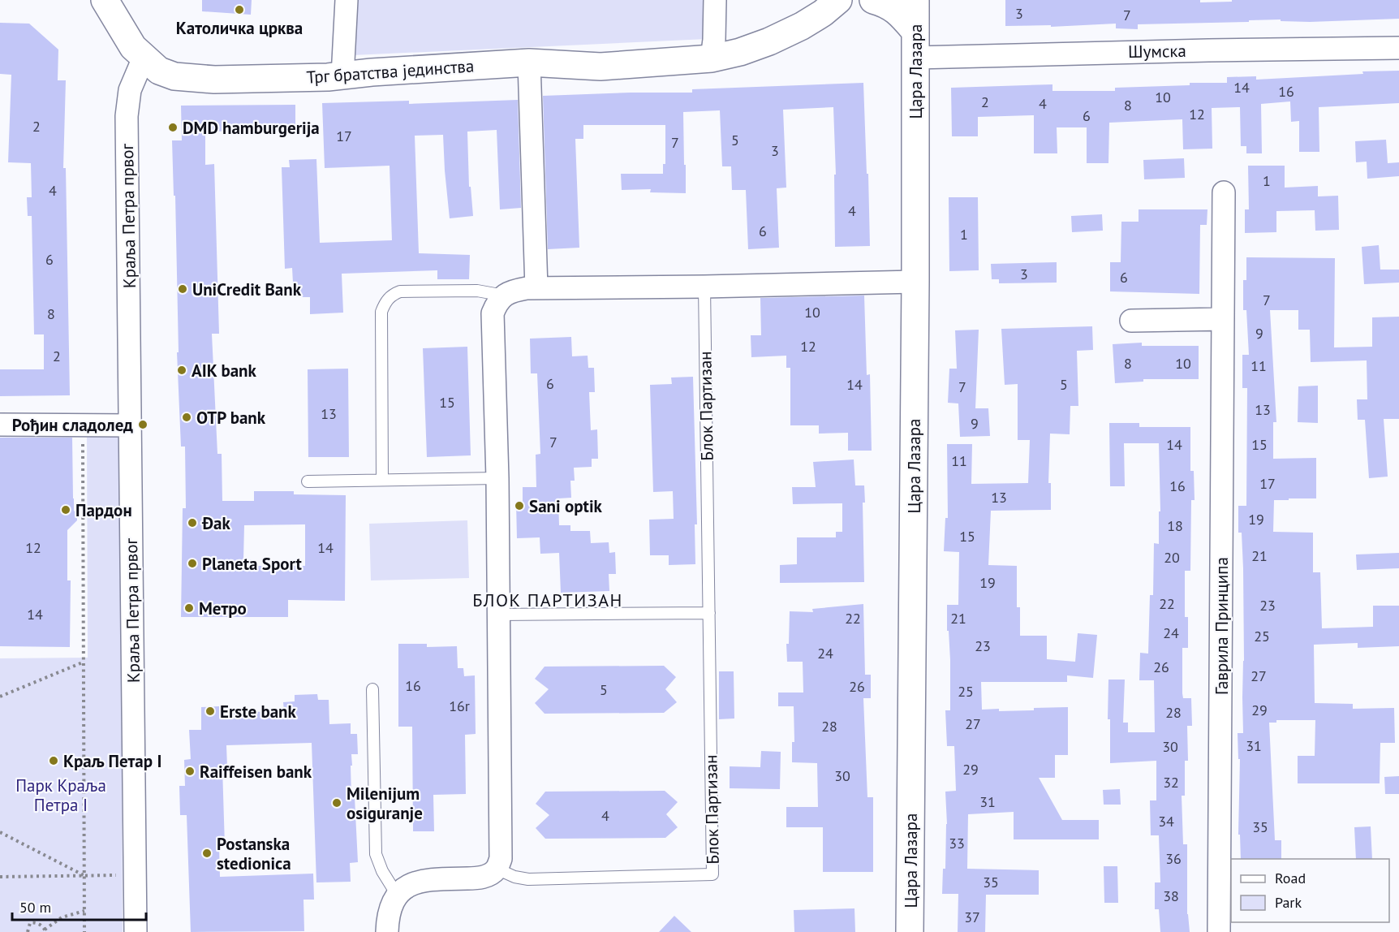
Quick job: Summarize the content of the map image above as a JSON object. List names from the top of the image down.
{
  "streets": {
    "main road": ["Трг братства јединства", "Цара Лазара"],
    "street": ["Шумска", "Краља Петра првог", "Гаврила Принципа"],
    "lane": ["Блок Партизан"]
  },
  "crossings": [
    ["Шумска", "Цара Лазара"],
    ["Трг братства јединства", "Краља Петра првог"]
  ],
  "districts": ["БЛОК ПАРТИЗАН"],
  "parks": ["Парк Краља Петра I"],
  "places": [
    "Католичка црква",
    "DMD hamburgerija",
    "UniCredit Bank",
    "AIK bank",
    "OTP bank",
    "Рођин сладолед",
    "Sani optik",
    "Пардон",
    "Đak",
    "Planeta Sport",
    "Метро",
    "Erste bank",
    "Краљ Петар I",
    "Raiffeisen bank",
    "Milenijum osiguranje",
    "Postanska stedionica"
  ],
  "house_numbers": [
    "3",
    "7",
    "14",
    "16",
    "10",
    "2",
    "4",
    "8",
    "12",
    "6",
    "2",
    "17",
    "5",
    "7",
    "3",
    "1",
    "4",
    "4",
    "6",
    "1",
    "6",
    "3",
    "6",
    "7",
    "10",
    "8",
    "9",
    "12",
    "2",
    "8",
    "10",
    "11",
    "6",
    "14",
    "5",
    "7",
    "15",
    "13",
    "13",
    "9",
    "7",
    "14",
    "15",
    "11",
    "17",
    "16",
    "13",
    "19",
    "18",
    "15",
    "12",
    "14",
    "21",
    "20",
    "19",
    "22",
    "23",
    "14",
    "22",
    "21",
    "24",
    "25",
    "23",
    "24",
    "26",
    "27",
    "16",
    "26",
    "5",
    "25",
    "16r",
    "29",
    "28",
    "27",
    "28",
    "31",
    "30",
    "29",
    "30",
    "32",
    "31",
    "4",
    "34",
    "35",
    "33",
    "36",
    "35",
    "38",
    "37"
  ],
  "legend": ["Road", "Park"],
  "scale_bar": "50 m"
}
